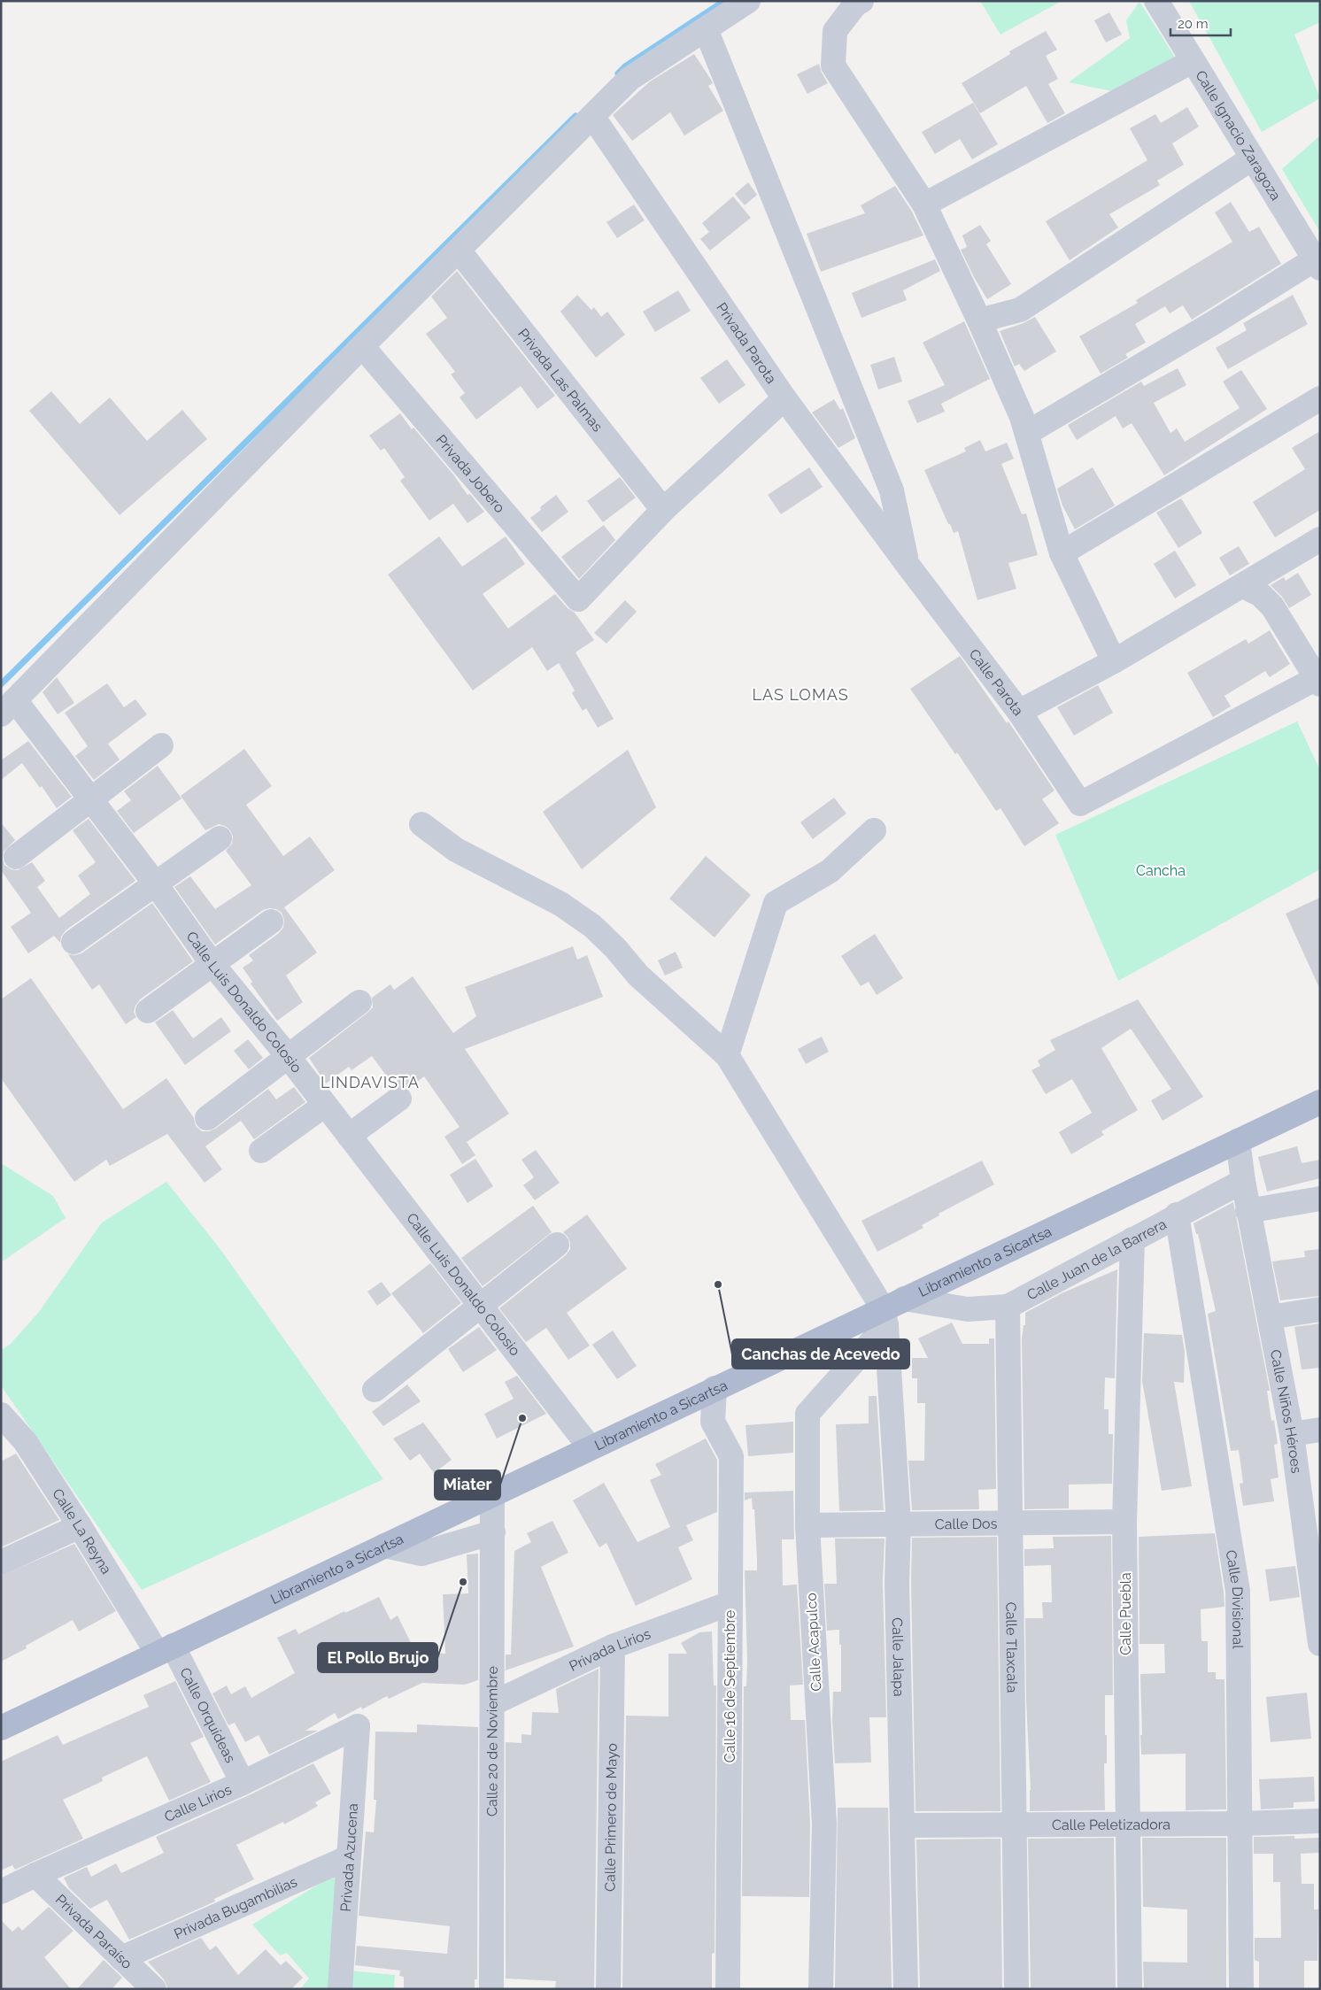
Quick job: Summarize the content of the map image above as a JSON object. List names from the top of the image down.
{
  "streets": {
    "main road": ["Libramiento a Sicartsa"],
    "street": [
      "Calle Ignacio Zaragoza",
      "Privada Parota",
      "Privada Las Palmas",
      "Privada Jobero",
      "Calle Parota",
      "Calle Luis Donaldo Colosio",
      "Calle Juan de la Barrera",
      "Calle Niños Héroes",
      "Calle Dos",
      "Calle La Reyna",
      "Calle Divisional",
      "Calle Puebla",
      "Calle Acapulco",
      "Calle Tlaxcala",
      "Privada Lirios",
      "Calle Jalapa",
      "Calle 16 de Septiembre",
      "Calle Orquídeas",
      "Calle 20 de Noviembre",
      "Calle Lirios",
      "Calle Primero de Mayo",
      "Calle Peletizadora",
      "Privada Azucena",
      "Privada Bugambilias",
      "Privada Paraíso"
    ]
  },
  "crossings": [
    ["Privada Parota", "Calle Parota"],
    ["Privada Las Palmas", "Privada Jobero"],
    ["Calle Luis Donaldo Colosio", "Libramiento a Sicartsa"],
    ["Calle Juan de la Barrera", "Libramiento a Sicartsa"],
    ["Calle Juan de la Barrera", "Calle Niños Héroes"],
    ["Calle Juan de la Barrera", "Calle Divisional"],
    ["Calle Juan de la Barrera", "Calle Puebla"],
    ["Calle Juan de la Barrera", "Calle Acapulco"],
    ["Calle Juan de la Barrera", "Calle Tlaxcala"],
    ["Calle Juan de la Barrera", "Calle Jalapa"],
    ["Libramiento a Sicartsa", "Calle La Reyna"],
    ["Libramiento a Sicartsa", "Calle Acapulco"],
    ["Libramiento a Sicartsa", "Calle Jalapa"],
    ["Libramiento a Sicartsa", "Calle 16 de Septiembre"],
    ["Libramiento a Sicartsa", "Calle Orquídeas"],
    ["Libramiento a Sicartsa", "Calle 20 de Noviembre"],
    ["Calle Dos", "Calle Puebla"],
    ["Calle Dos", "Calle Acapulco"],
    ["Calle Dos", "Calle Tlaxcala"],
    ["Calle Dos", "Calle Jalapa"],
    ["Calle La Reyna", "Calle Orquídeas"],
    ["Calle Divisional", "Calle Peletizadora"],
    ["Calle Puebla", "Calle Peletizadora"],
    ["Calle Acapulco", "Calle Jalapa"],
    ["Calle Tlaxcala", "Calle Peletizadora"],
    ["Privada Lirios", "Calle 16 de Septiembre"],
    ["Privada Lirios", "Calle 20 de Noviembre"],
    ["Privada Lirios", "Calle Primero de Mayo"],
    ["Calle Jalapa", "Calle Peletizadora"],
    ["Calle Orquídeas", "Calle Lirios"],
    ["Calle Lirios", "Privada Azucena"],
    ["Calle Lirios", "Privada Paraíso"],
    ["Privada Azucena", "Privada Bugambilias"],
    ["Privada Bugambilias", "Privada Paraíso"]
  ],
  "districts": ["LAS LOMAS", "LINDAVISTA"],
  "parks": ["Cancha"],
  "places": ["Canchas de Acevedo", "Miater", "El Pollo Brujo"],
  "scale_bar": "20 m"
}
